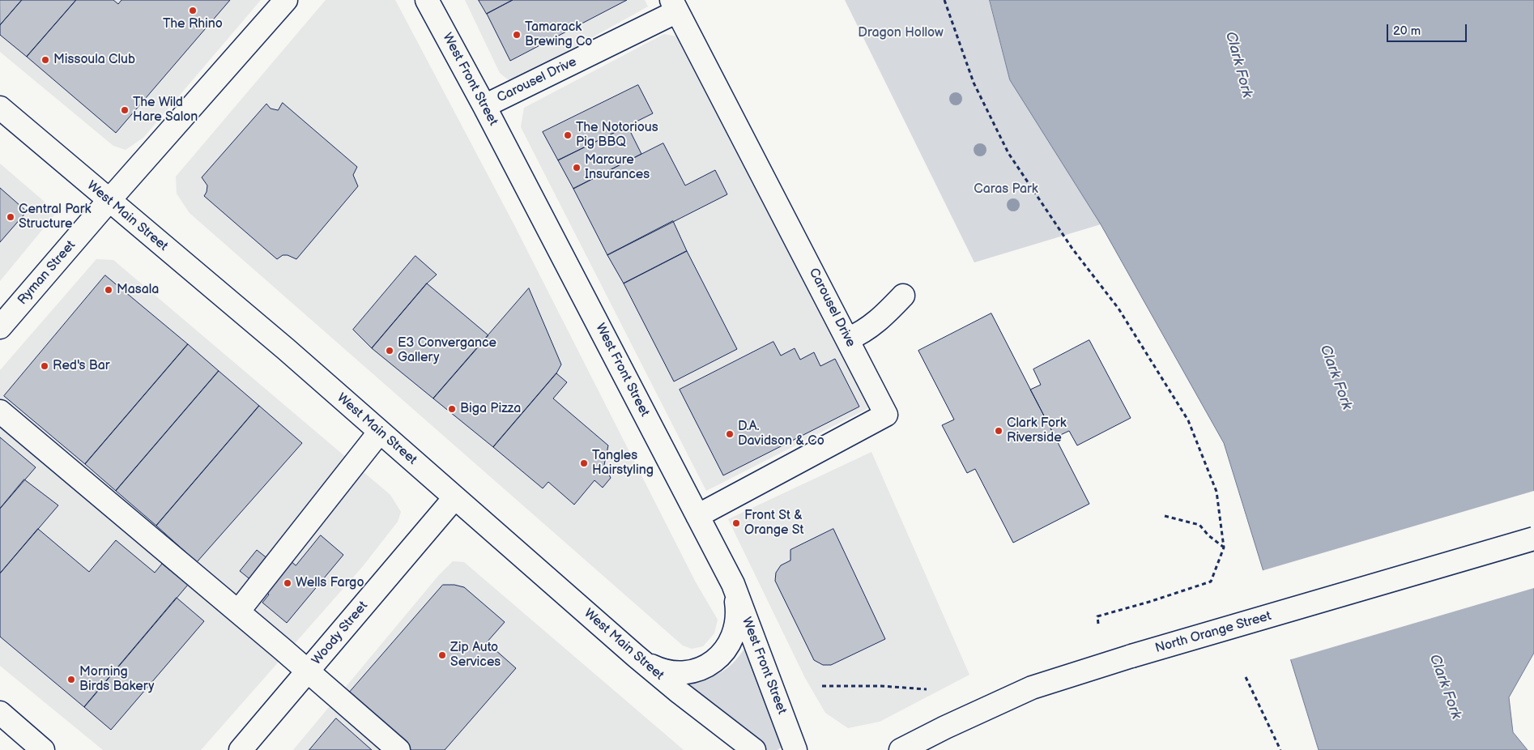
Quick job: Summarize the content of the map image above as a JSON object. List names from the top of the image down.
{
  "streets": {
    "street": [
      "West Front Street",
      "Carousel Drive",
      "West Main Street",
      "Ryman Street",
      "North Orange Street",
      "Woody Street"
    ]
  },
  "crossings": [
    ["West Front Street", "Carousel Drive"],
    ["West Main Street", "Ryman Street"],
    ["West Main Street", "Woody Street"]
  ],
  "water": ["Clark Fork"],
  "parks": ["Dragon Hollow", "Caras Park"],
  "places": [
    "The Rhino",
    "Tamarack Brewing Co",
    "Missoula Club",
    "The Wild Hare Salon",
    "The Notorious Pig BBQ",
    "Marcure Insurances",
    "Central Park Structure",
    "Masala",
    "E3 Convergance Gallery",
    "Red's Bar",
    "Biga Pizza",
    "Clark Fork Riverside",
    "D.A. Davidson & Co",
    "Tangles Hairstyling",
    "Front St & Orange St",
    "Wells Fargo",
    "Zip Auto Services",
    "Morning Birds Bakery"
  ],
  "scale_bar": "20 m"
}
